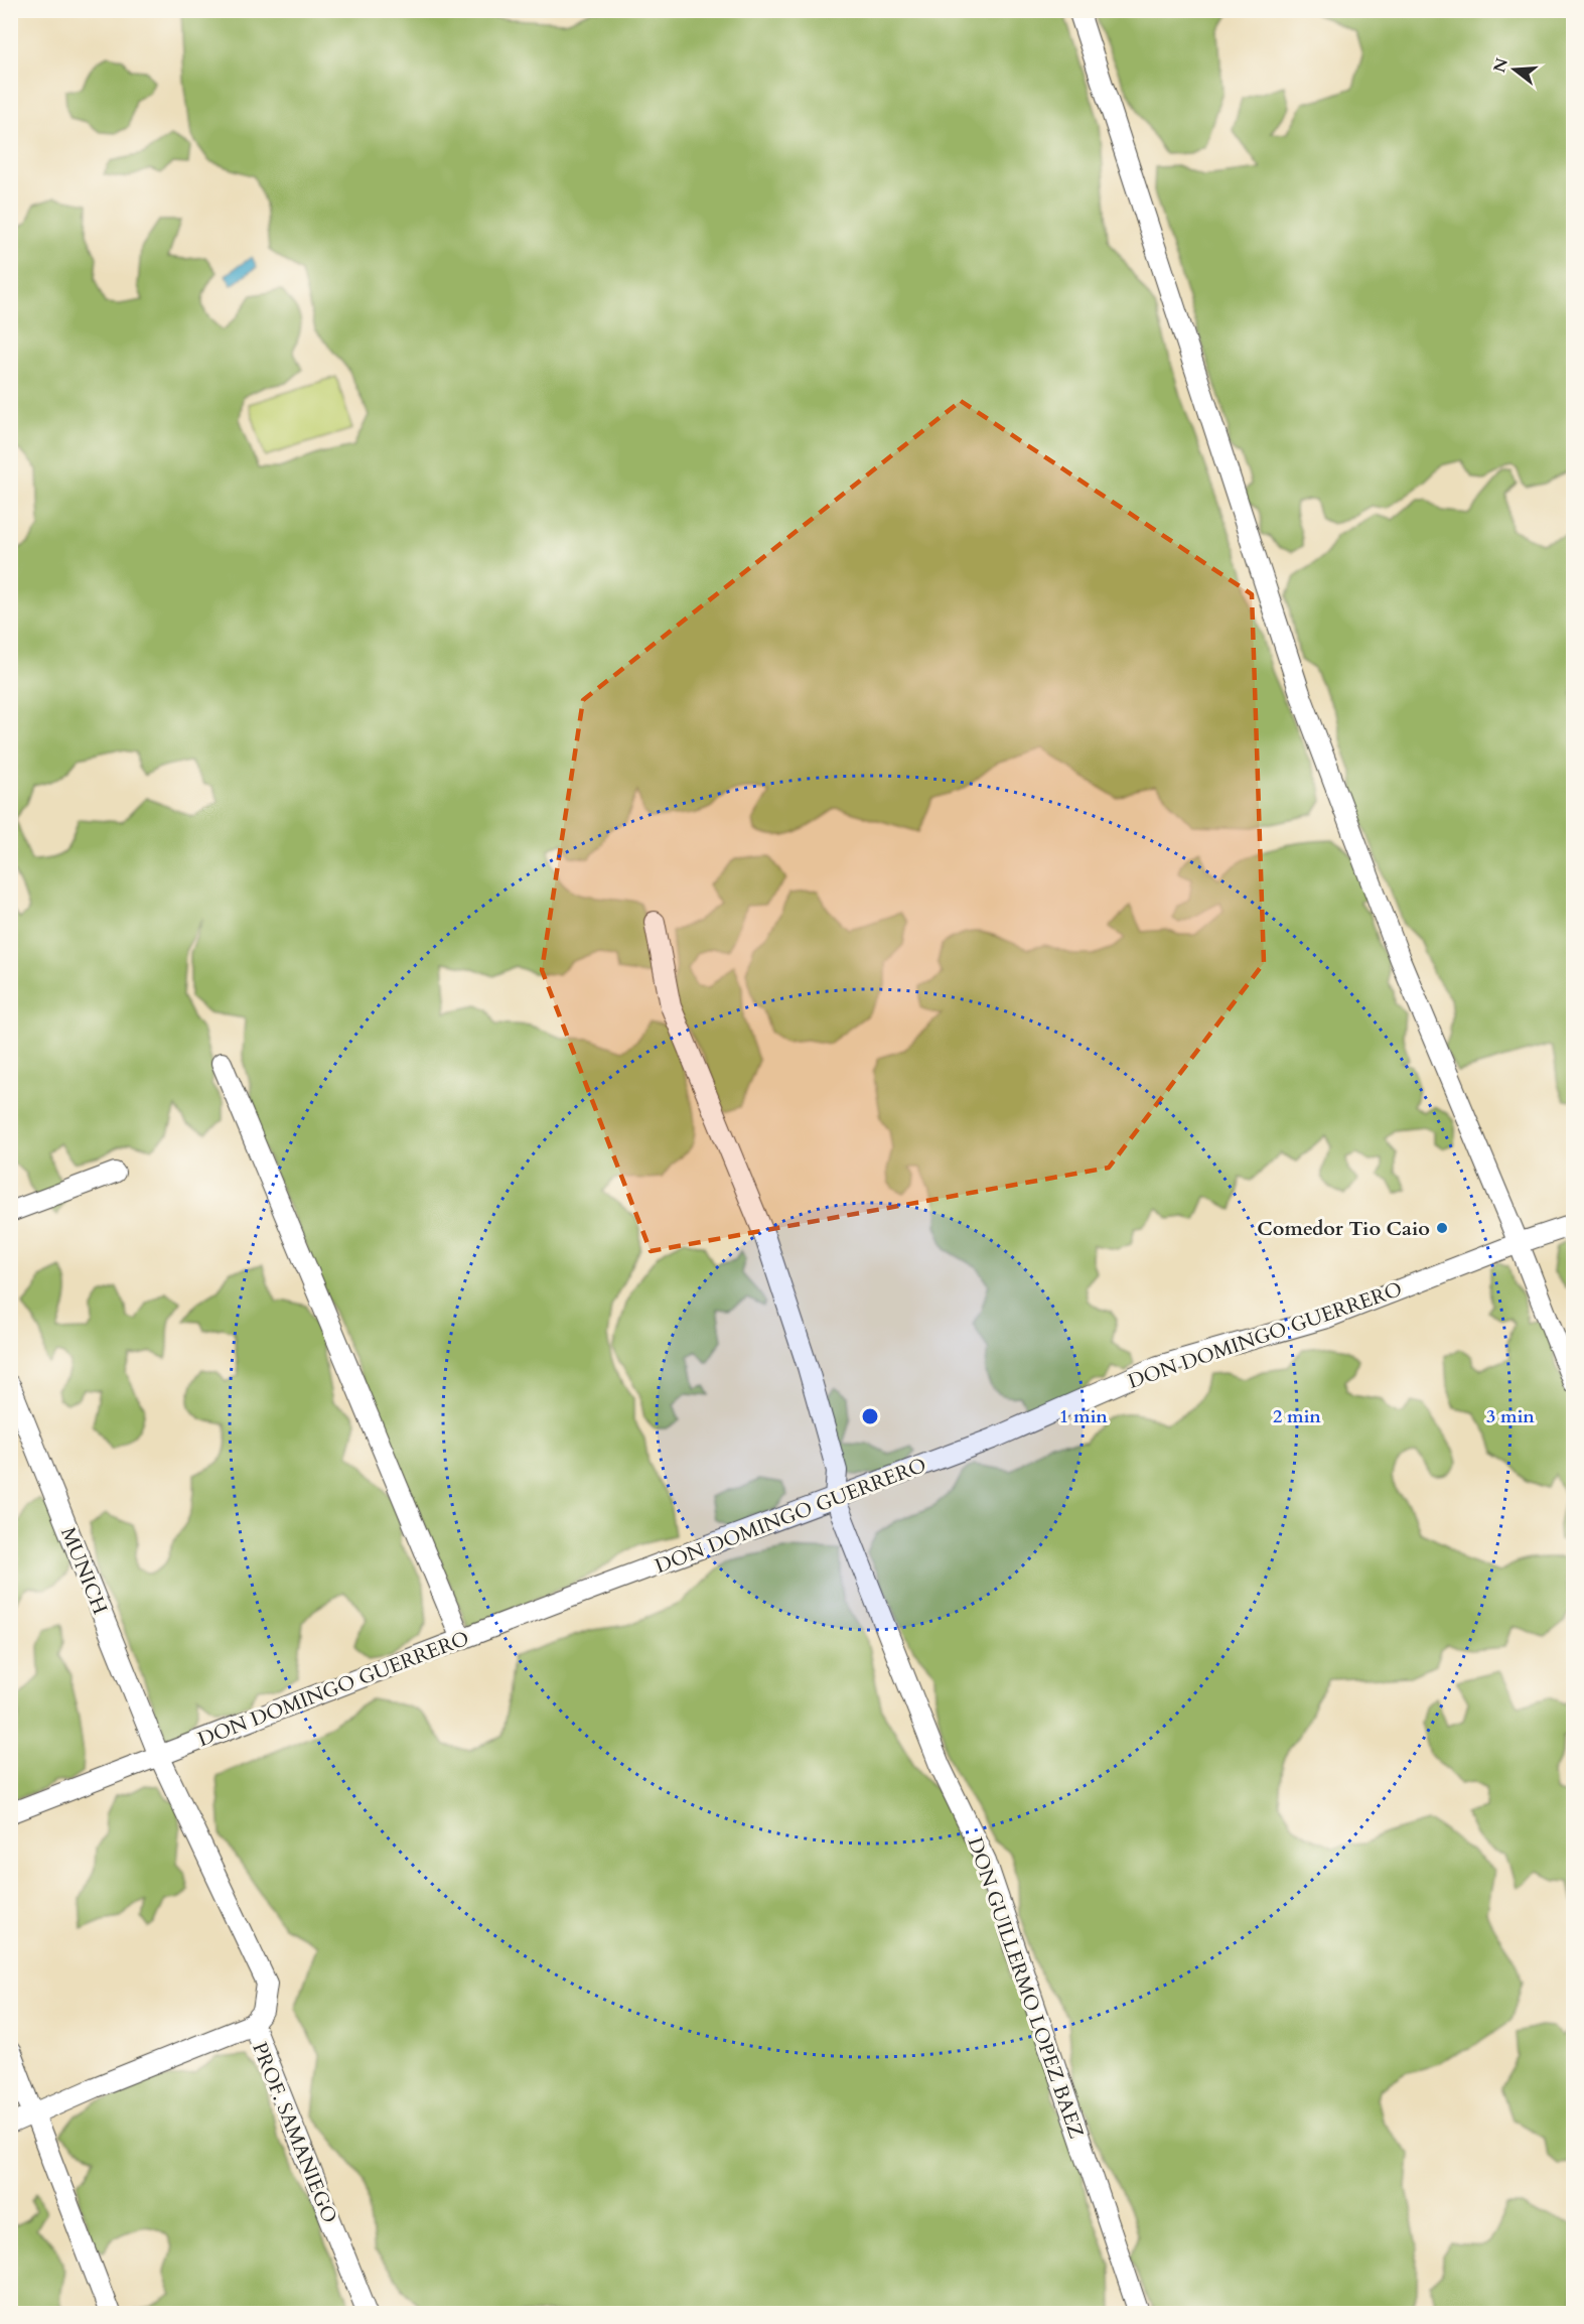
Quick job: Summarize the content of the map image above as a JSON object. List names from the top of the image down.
{
  "streets": {
    "street": [
      "DON DOMINGO GUERRERO",
      "MUNICH",
      "DON GUILLERMO LOPEZ BAEZ",
      "PROF. SAMANIEGO"
    ]
  },
  "crossings": [
    ["DON DOMINGO GUERRERO", "MUNICH"],
    ["DON DOMINGO GUERRERO", "DON GUILLERMO LOPEZ BAEZ"],
    ["DON DOMINGO GUERRERO", "PROF. SAMANIEGO"],
    ["MUNICH", "PROF. SAMANIEGO"]
  ],
  "places": ["Comedor Tio Caio"],
  "north": "left",
  "rings": ["1 min", "2 min", "3 min"]
}
